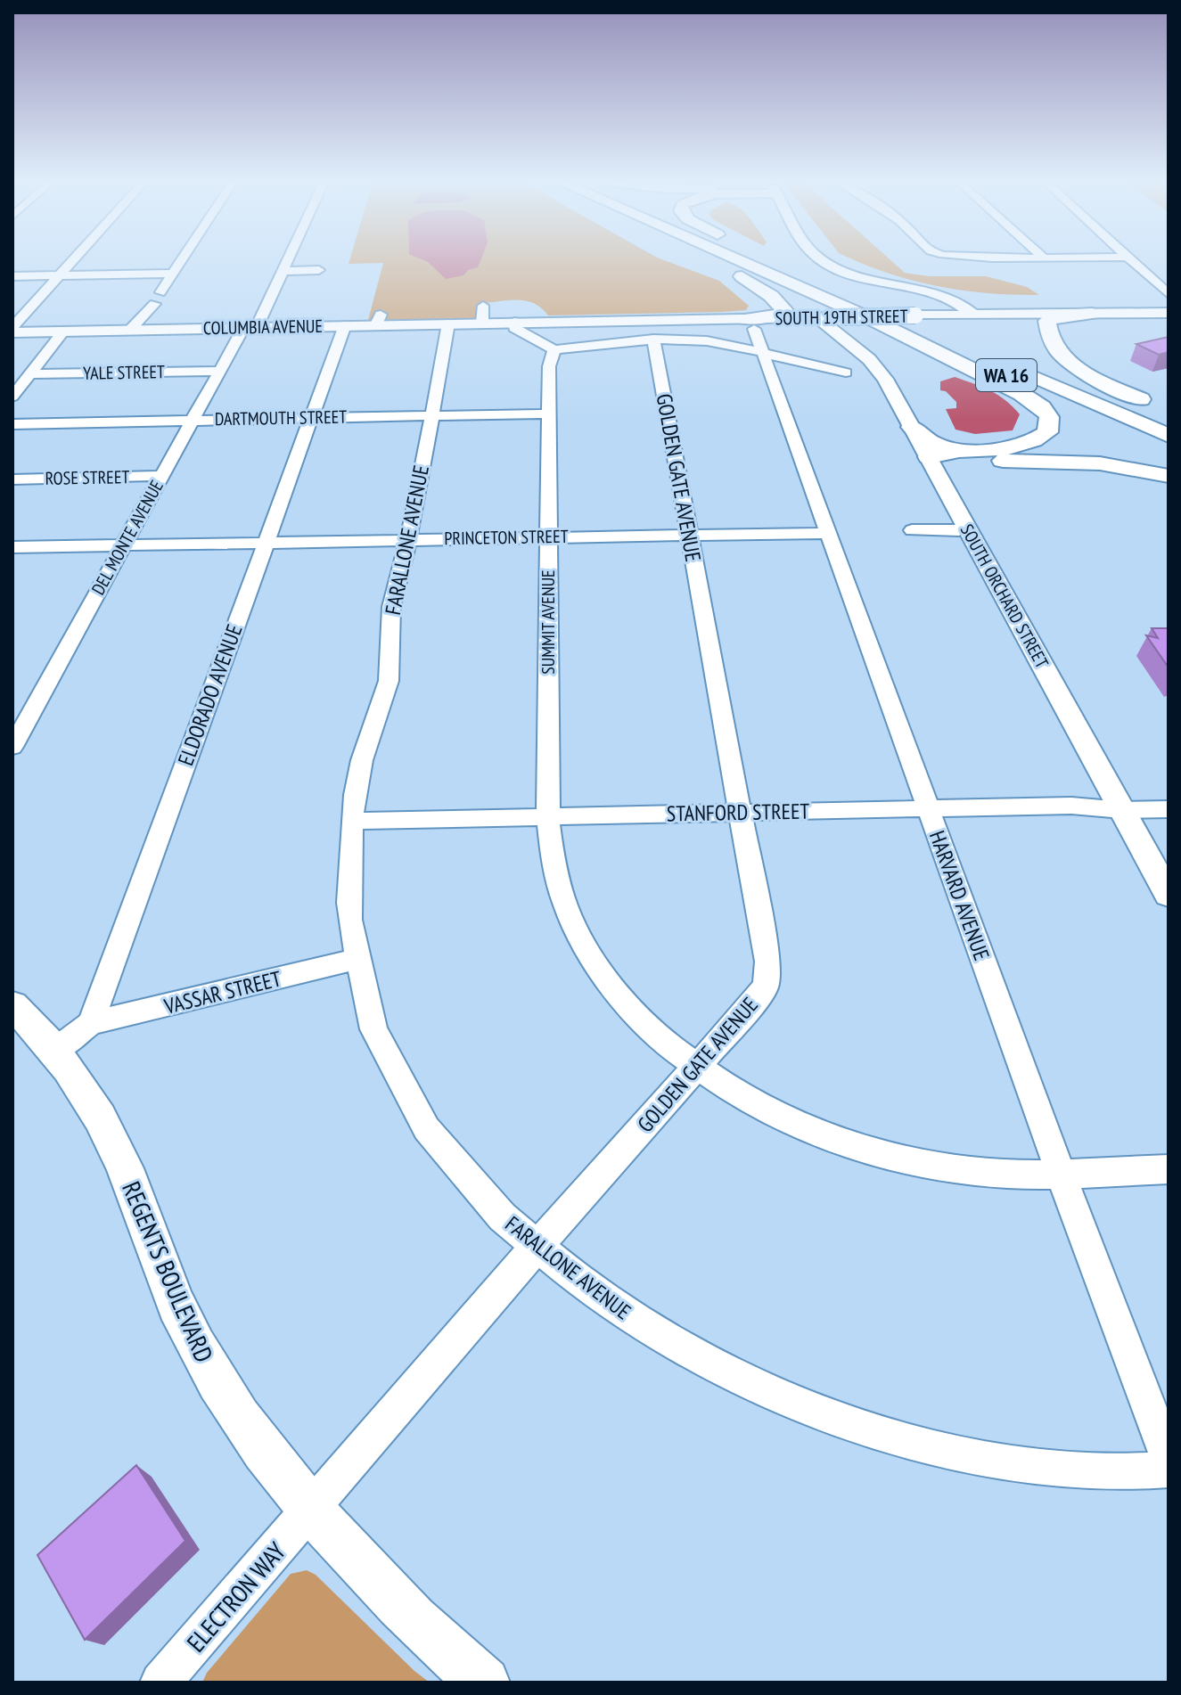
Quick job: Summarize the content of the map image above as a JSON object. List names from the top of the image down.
{
  "streets": {
    "highway": ["WA 16"],
    "main road": [
      "SOUTH 19TH STREET",
      "COLUMBIA AVENUE",
      "SOUTH ORCHARD STREET",
      "REGENTS BOULEVARD"
    ],
    "street": [
      "YALE STREET",
      "DARTMOUTH STREET",
      "ROSE STREET",
      "GOLDEN GATE AVENUE",
      "DEL MONTE AVENUE",
      "PRINCETON STREET",
      "FARALLONE AVENUE",
      "SUMMIT AVENUE",
      "ELDORADO AVENUE",
      "STANFORD STREET",
      "HARVARD AVENUE",
      "VASSAR STREET",
      "ELECTRON WAY"
    ]
  },
  "crossings": [
    ["SOUTH 19TH STREET", "COLUMBIA AVENUE"],
    ["SOUTH 19TH STREET", "WA 16"],
    ["SOUTH 19TH STREET", "SOUTH ORCHARD STREET"],
    ["SOUTH 19TH STREET", "HARVARD AVENUE"],
    ["COLUMBIA AVENUE", "DEL MONTE AVENUE"],
    ["COLUMBIA AVENUE", "FARALLONE AVENUE"],
    ["COLUMBIA AVENUE", "ELDORADO AVENUE"],
    ["YALE STREET", "DEL MONTE AVENUE"],
    ["DARTMOUTH STREET", "DEL MONTE AVENUE"],
    ["DARTMOUTH STREET", "FARALLONE AVENUE"],
    ["DARTMOUTH STREET", "SUMMIT AVENUE"],
    ["DARTMOUTH STREET", "ELDORADO AVENUE"],
    ["ROSE STREET", "DEL MONTE AVENUE"],
    ["GOLDEN GATE AVENUE", "PRINCETON STREET"],
    ["GOLDEN GATE AVENUE", "FARALLONE AVENUE"],
    ["GOLDEN GATE AVENUE", "SUMMIT AVENUE"],
    ["GOLDEN GATE AVENUE", "STANFORD STREET"],
    ["GOLDEN GATE AVENUE", "REGENTS BOULEVARD"],
    ["GOLDEN GATE AVENUE", "ELECTRON WAY"],
    ["DEL MONTE AVENUE", "PRINCETON STREET"],
    ["PRINCETON STREET", "FARALLONE AVENUE"],
    ["PRINCETON STREET", "SUMMIT AVENUE"],
    ["PRINCETON STREET", "ELDORADO AVENUE"],
    ["PRINCETON STREET", "HARVARD AVENUE"],
    ["FARALLONE AVENUE", "STANFORD STREET"],
    ["FARALLONE AVENUE", "VASSAR STREET"],
    ["SOUTH ORCHARD STREET", "STANFORD STREET"],
    ["SUMMIT AVENUE", "STANFORD STREET"],
    ["SUMMIT AVENUE", "HARVARD AVENUE"],
    ["ELDORADO AVENUE", "VASSAR STREET"],
    ["STANFORD STREET", "HARVARD AVENUE"],
    ["REGENTS BOULEVARD", "ELECTRON WAY"]
  ]
}
